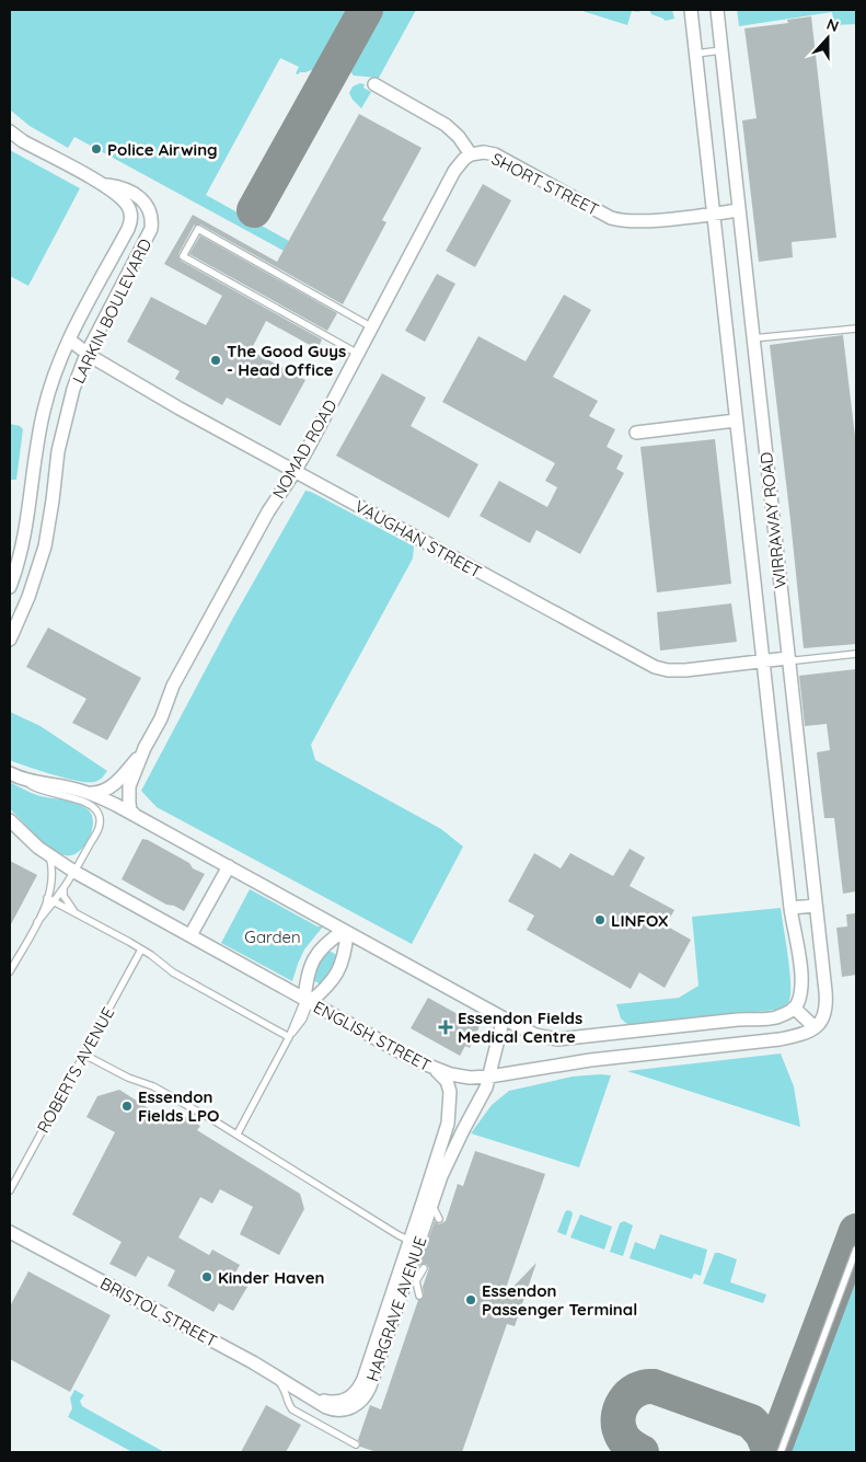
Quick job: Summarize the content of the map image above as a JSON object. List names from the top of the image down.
{
  "streets": {
    "street": [
      "SHORT STREET",
      "LARKIN BOULEVARD",
      "NOMAD ROAD",
      "WIRRAWAY ROAD",
      "VAUGHAN STREET",
      "ENGLISH STREET",
      "HARGRAVE AVENUE",
      "BRISTOL STREET"
    ],
    "lane": ["ROBERTS AVENUE"]
  },
  "crossings": [
    ["SHORT STREET", "NOMAD ROAD"],
    ["SHORT STREET", "WIRRAWAY ROAD"],
    ["LARKIN BOULEVARD", "VAUGHAN STREET"],
    ["NOMAD ROAD", "VAUGHAN STREET"],
    ["WIRRAWAY ROAD", "VAUGHAN STREET"],
    ["WIRRAWAY ROAD", "ENGLISH STREET"],
    ["ENGLISH STREET", "HARGRAVE AVENUE"],
    ["HARGRAVE AVENUE", "BRISTOL STREET"]
  ],
  "parks": ["Garden"],
  "places": {
    "other": [
      "Police Airwing",
      "The Good Guys - Head Office",
      "LINFOX",
      "Essendon Fields LPO",
      "Kinder Haven",
      "Essendon Passenger Terminal"
    ],
    "health": ["Essendon Fields Medical Centre"]
  },
  "north": "top"
}
